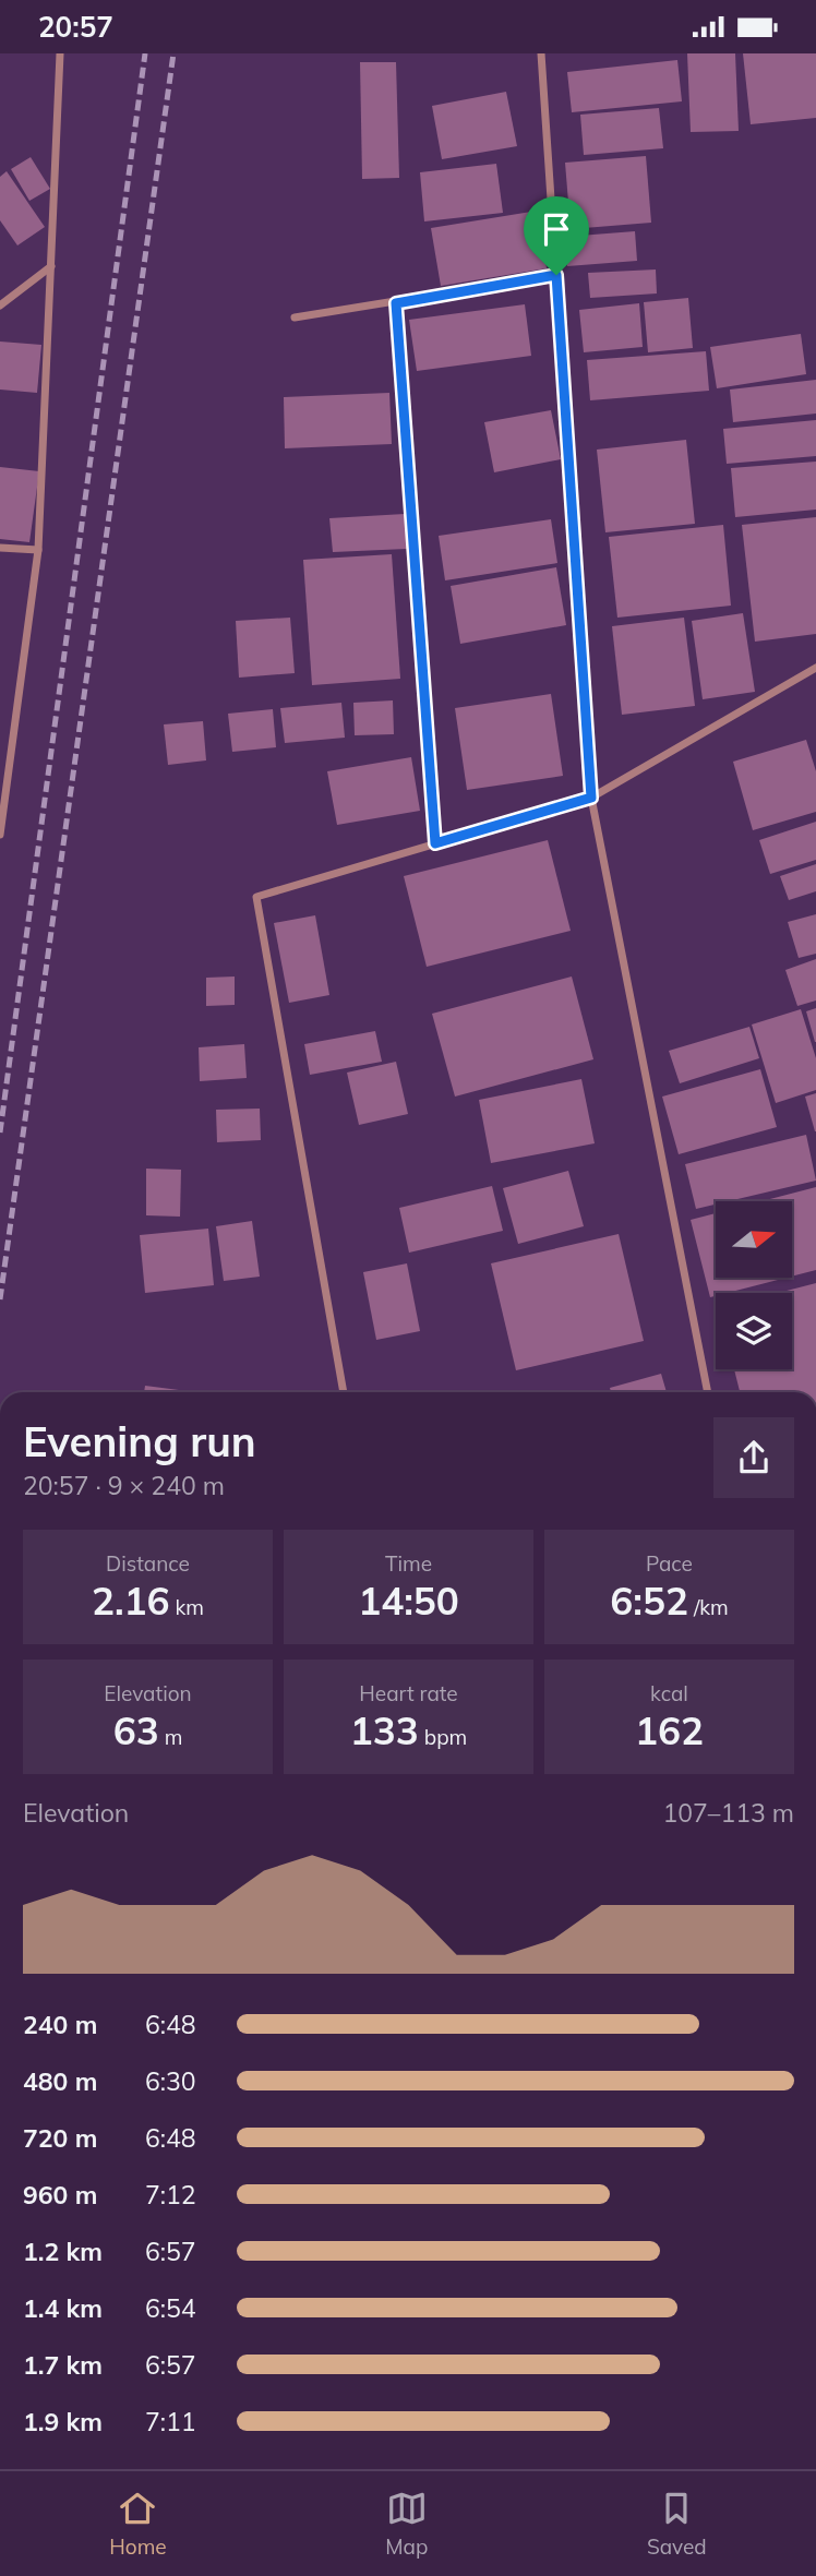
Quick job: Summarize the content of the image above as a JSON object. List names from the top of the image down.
{
  "north": "right",
  "page": {
    "status": "20:57",
    "heading": ["Evening run", "20:57 · 9 × 240 m"],
    "stats": [
      ["Distance", "2.16 km"],
      ["Time", "14:50"],
      ["Pace", "6:52 /km"],
      ["Elevation", "63 m"],
      ["Heart rate", "133 bpm"],
      ["kcal", "162"]
    ],
    "chart": ["Elevation", "107–113 m"],
    "list": [
      {
        "name": "240 m",
        "note": "6:48"
      },
      {
        "name": "480 m",
        "note": "6:30"
      },
      {
        "name": "720 m",
        "note": "6:48"
      },
      {
        "name": "960 m",
        "note": "7:12"
      },
      {
        "name": "1.2 km",
        "note": "6:57"
      },
      {
        "name": "1.4 km",
        "note": "6:54"
      },
      {
        "name": "1.7 km",
        "note": "6:57"
      },
      {
        "name": "1.9 km",
        "note": "7:11"
      }
    ],
    "tabs": ["Home", "Map", "Saved"]
  }
}
